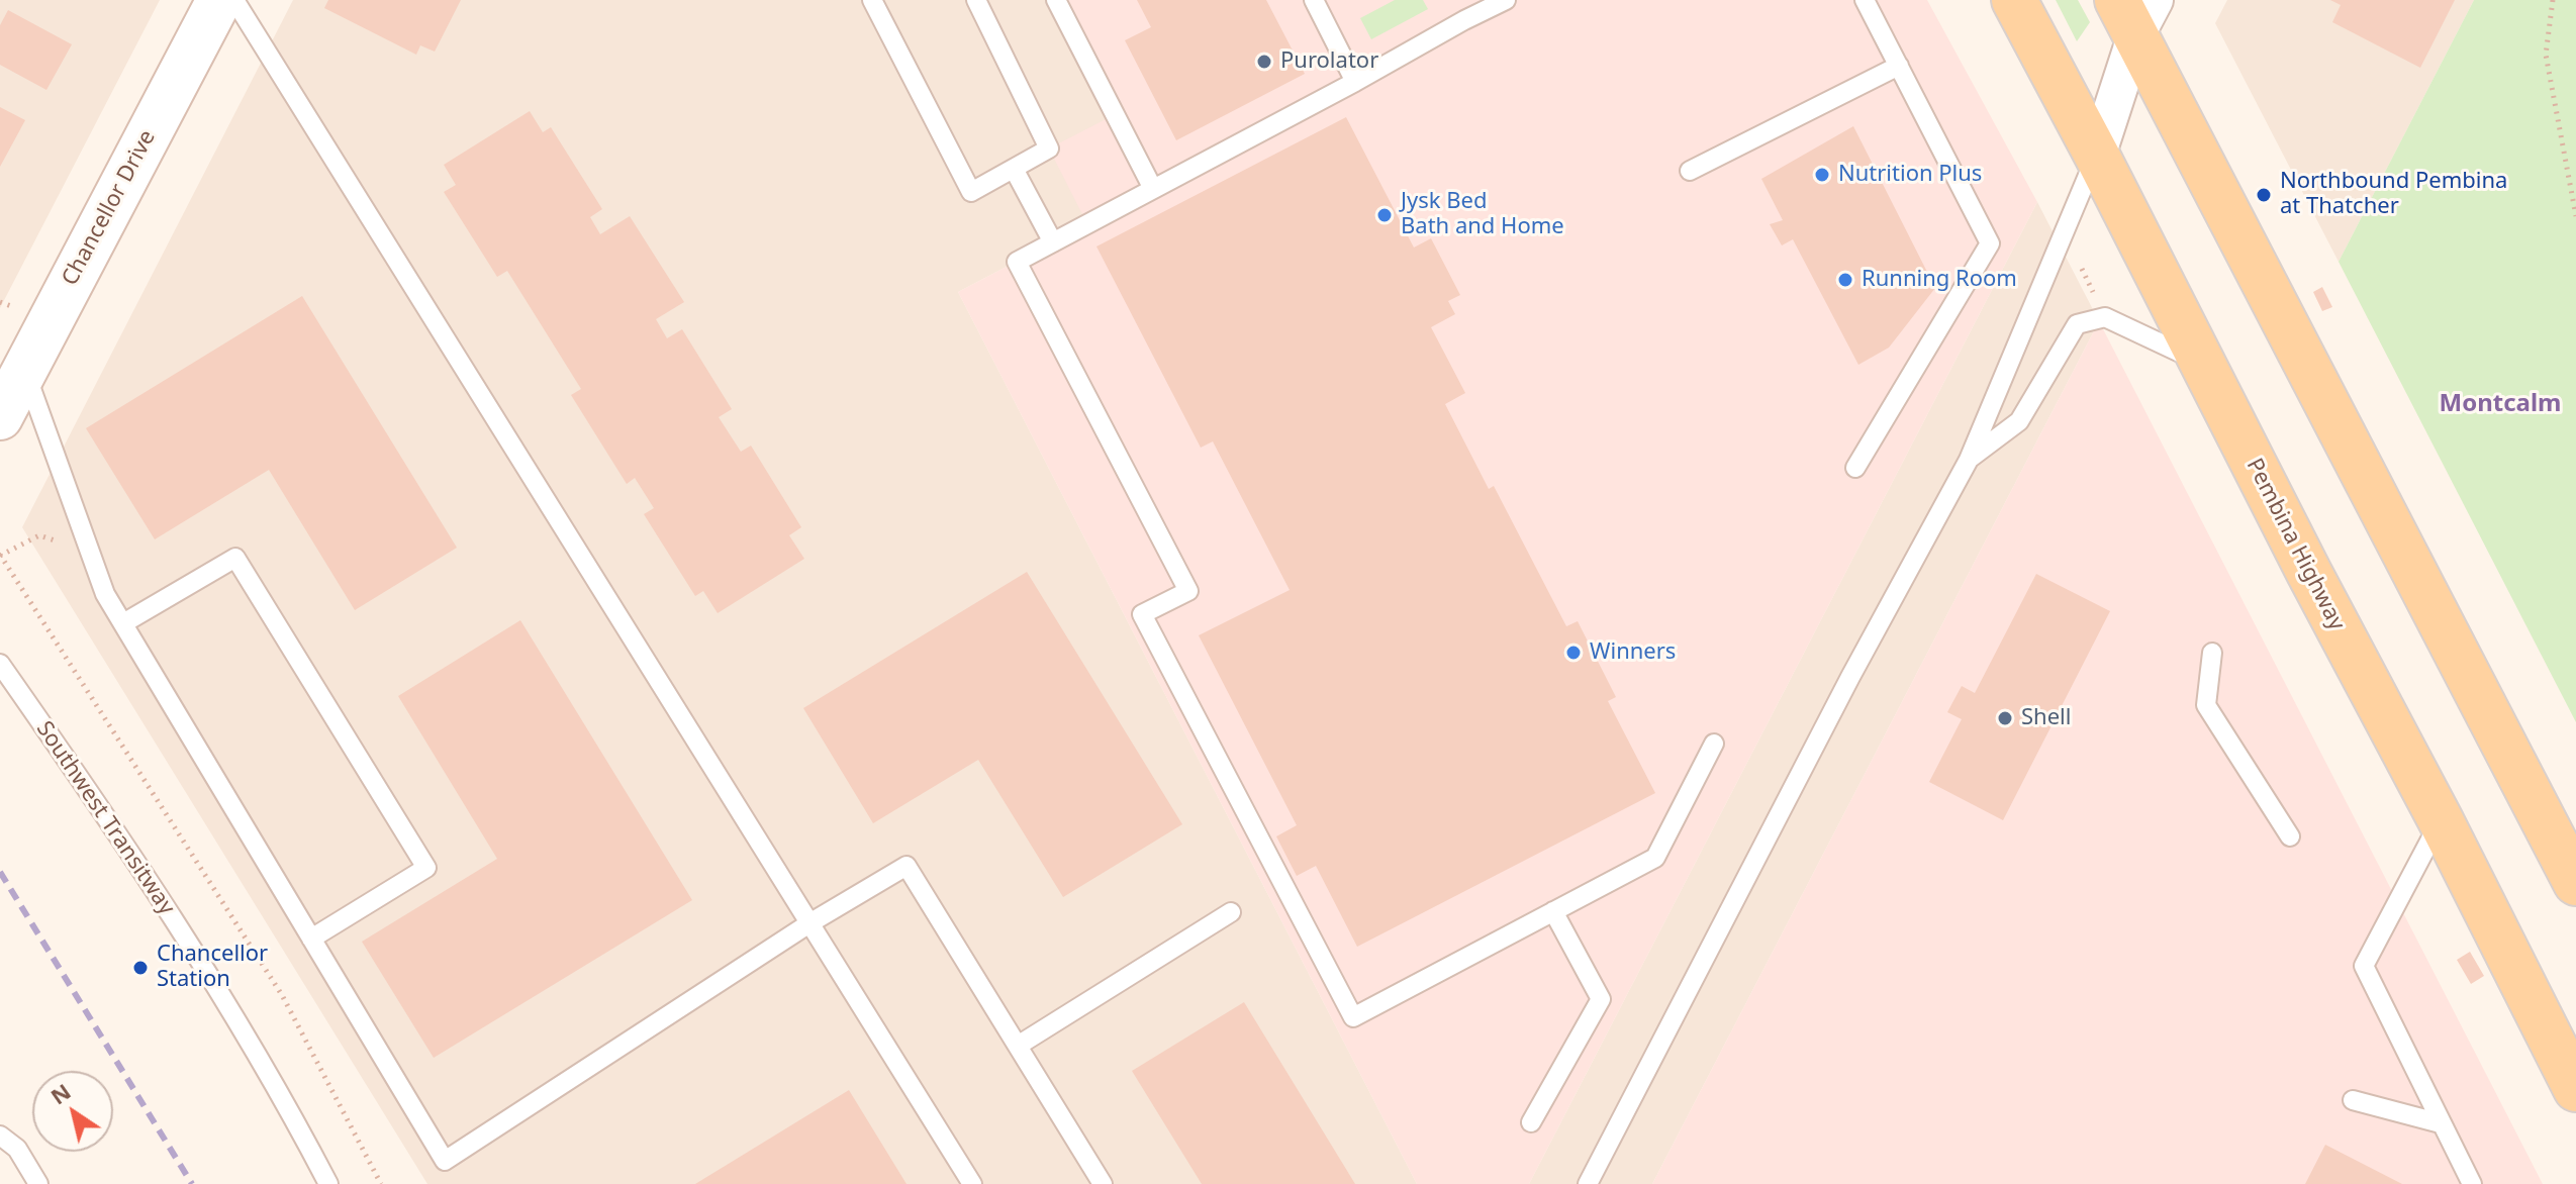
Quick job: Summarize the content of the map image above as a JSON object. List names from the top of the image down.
{
  "streets": {
    "main road": ["Pembina Highway"],
    "street": ["Chancellor Drive"],
    "lane": ["Southwest Transitway"]
  },
  "districts": ["Montcalm"],
  "places": [
    "Purolator",
    "Nutrition Plus",
    "Northbound Pembina at Thatcher",
    "Jysk Bed Bath and Home",
    "Running Room",
    "Winners",
    "Shell",
    "Chancellor Station"
  ],
  "north": "top left"
}
